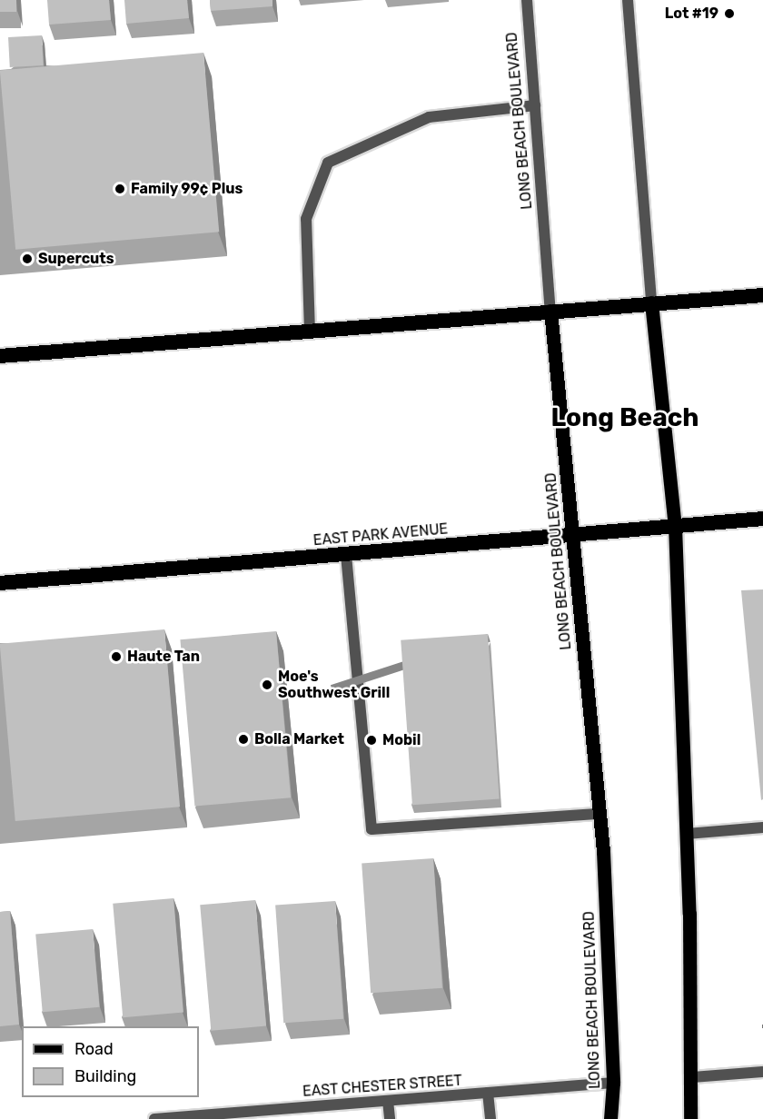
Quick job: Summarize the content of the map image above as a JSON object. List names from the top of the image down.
{
  "streets": {
    "highway": ["EAST PARK AVENUE"],
    "main road": ["LONG BEACH BOULEVARD"],
    "street": ["EAST CHESTER STREET"]
  },
  "crossings": [
    ["LONG BEACH BOULEVARD", "EAST PARK AVENUE"],
    ["LONG BEACH BOULEVARD", "EAST CHESTER STREET"]
  ],
  "districts": ["Long Beach"],
  "places": [
    "Lot #19",
    "Family 99¢ Plus",
    "Supercuts",
    "Haute Tan",
    "Moe's Southwest Grill",
    "Bolla Market",
    "Mobil"
  ],
  "legend": ["Road", "Building"]
}
